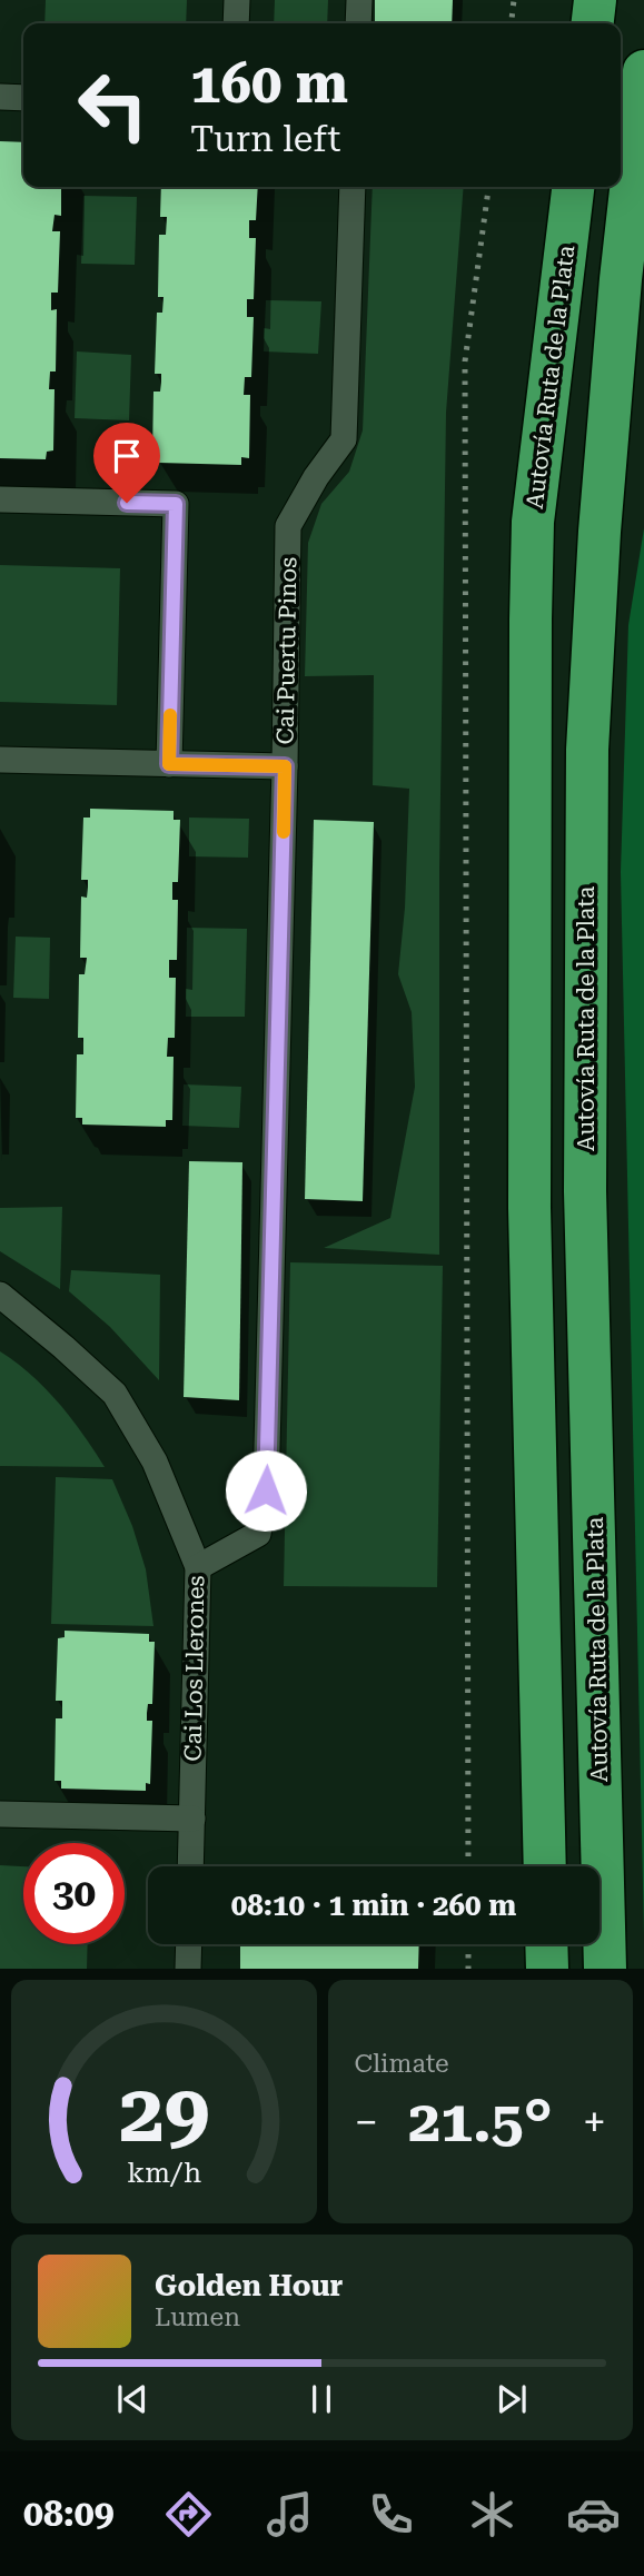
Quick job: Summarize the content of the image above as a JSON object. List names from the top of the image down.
{
  "streets": {
    "highway": ["Autovía Ruta de la Plata"],
    "street": ["Cai Puertu Pinos", "Cai Los Llerones"]
  },
  "crossings": [
    ["Cai Puertu Pinos", "Cai Los Llerones"]
  ],
  "page": {
    "turn": ["160 m", "Turn left"],
    "limit": "30",
    "trip": "08:10 · 1 min · 260 m",
    "tile": "Climate",
    "heat": ["−", "21.5°", "+"],
    "song": ["Golden Hour", "Lumen"],
    "tabs": "08:09",
    "gauge": ["29", "km/h"]
  }
}
